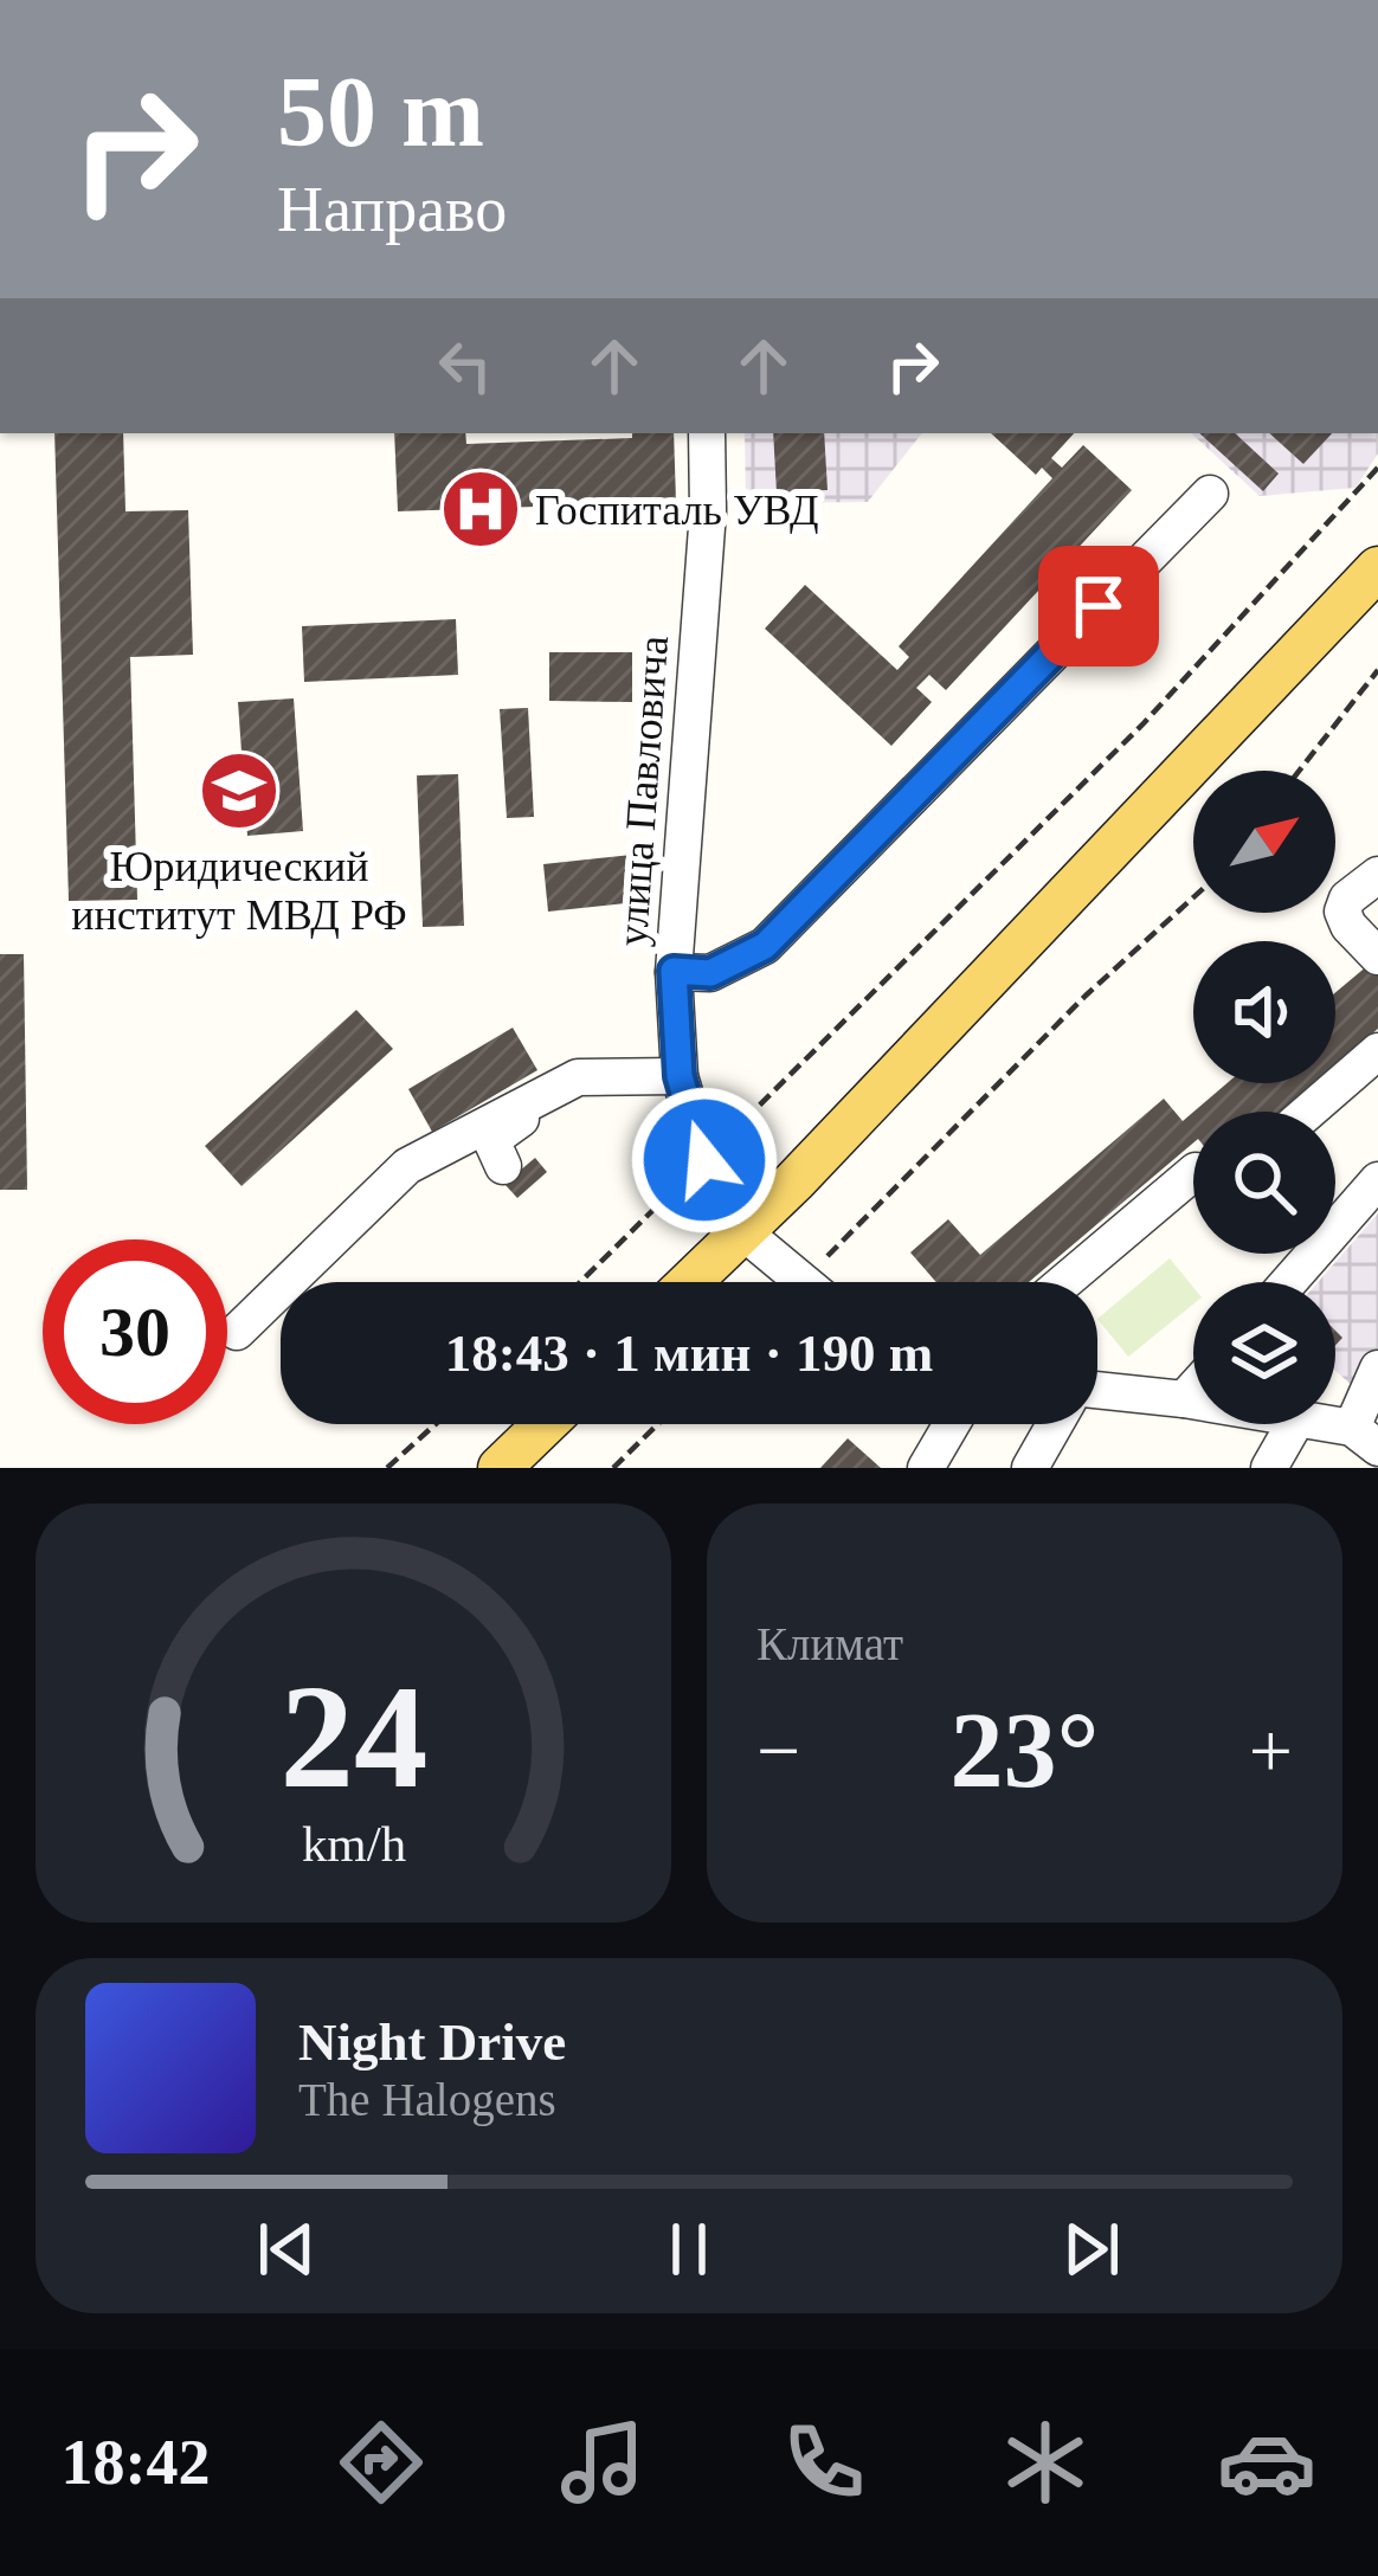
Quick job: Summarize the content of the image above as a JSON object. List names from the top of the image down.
{
  "streets": {
    "street": ["улица Павловича"]
  },
  "places": {
    "hospital": ["Госпиталь УВД"],
    "school or university": ["Юридический институт МВД РФ"]
  },
  "north": "top right",
  "page": {
    "turn": ["50 m", "Направо"],
    "limit": "30",
    "trip": "18:43 · 1 мин · 190 m",
    "tile": "Климат",
    "heat": ["−", "23°", "+"],
    "song": ["Night Drive", "The Halogens"],
    "tabs": "18:42",
    "gauge": ["24", "km/h"]
  }
}
